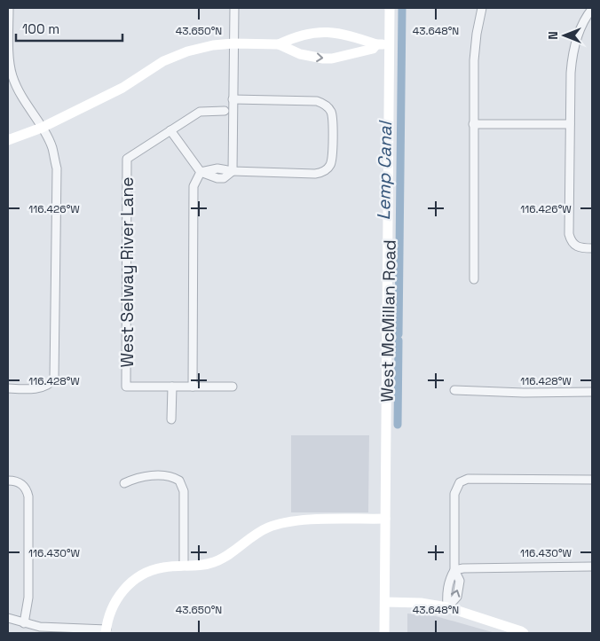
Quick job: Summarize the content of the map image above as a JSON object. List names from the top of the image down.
{
  "streets": {
    "street": ["West Selway River Lane", "West McMillan Road"]
  },
  "water": ["Lemp Canal"],
  "scale_bar": "100 m",
  "north": "left",
  "coordinates": [
    "43.650°N",
    "43.648°N",
    "116.426°W",
    "116.428°W",
    "116.430°W"
  ]
}
